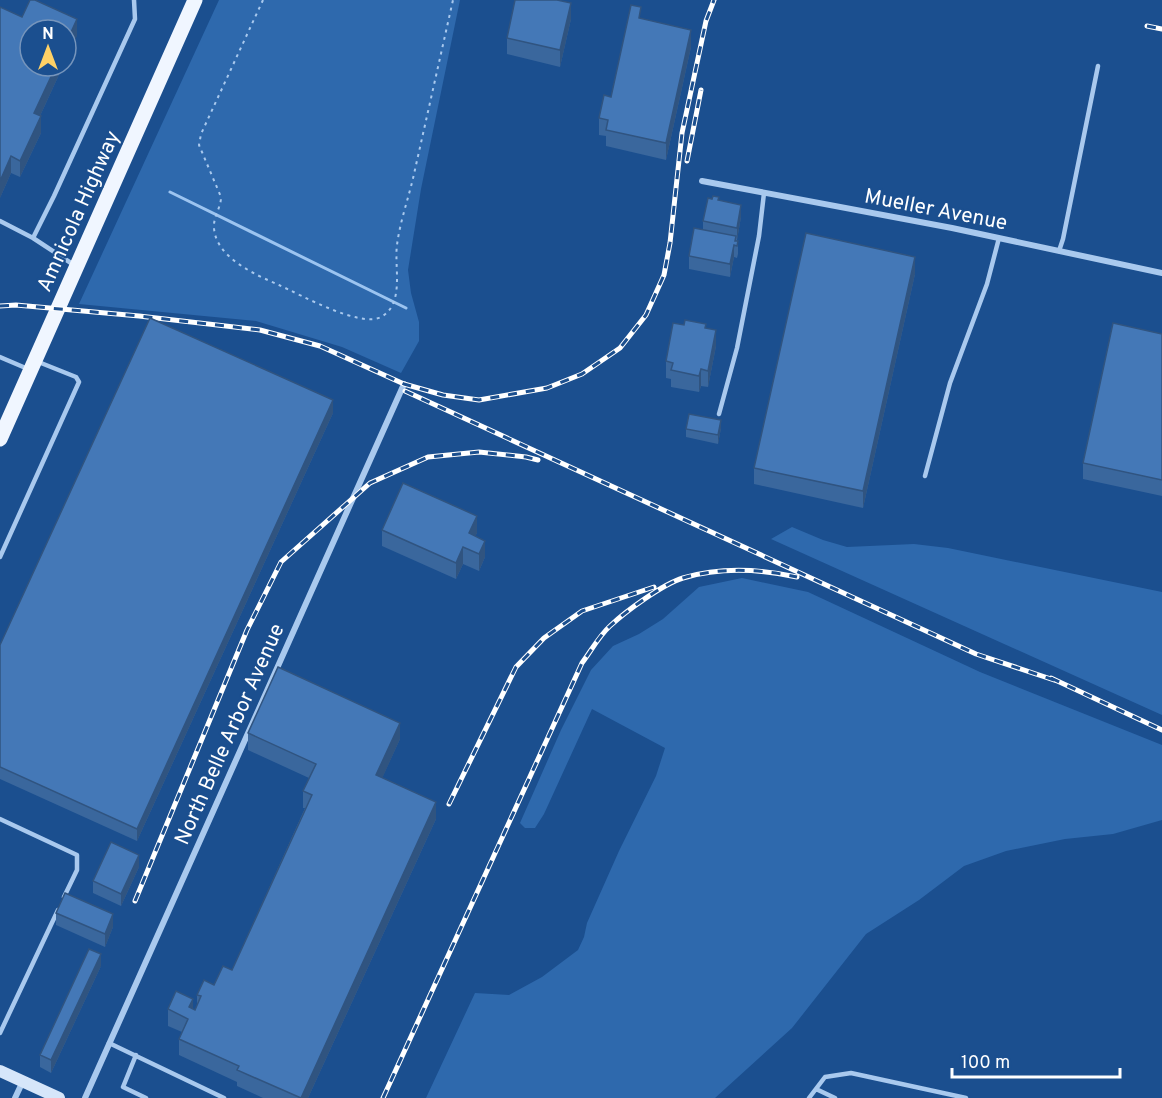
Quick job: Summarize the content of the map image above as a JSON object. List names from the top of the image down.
{
  "streets": {
    "main road": ["Amnicola Highway"],
    "street": ["Mueller Avenue", "North Belle Arbor Avenue"]
  },
  "scale_bar": "100 m",
  "north": "top"
}
